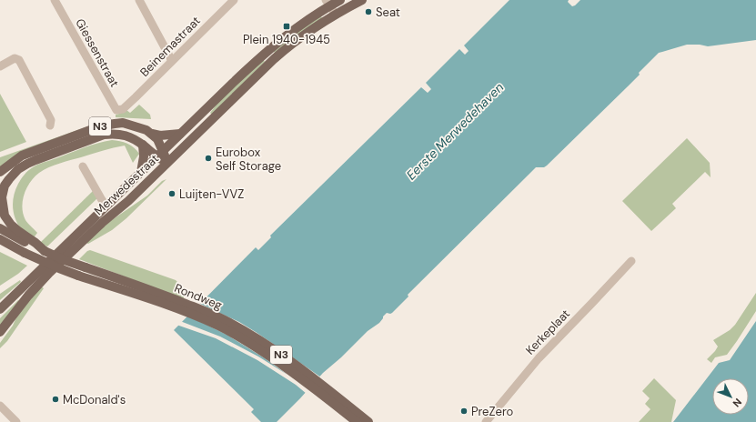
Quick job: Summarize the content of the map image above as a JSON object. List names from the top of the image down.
{
  "streets": {
    "main road": ["N3", "Merwedestraat", "Rondweg"],
    "street": ["Beinemastraat", "Giessenstraat", "Kerkeplaat"]
  },
  "crossings": [
    ["Beinemastraat", "Giessenstraat"],
    ["N3", "Merwedestraat"],
    ["N3", "Rondweg"]
  ],
  "water": ["Eerste Merwedehaven"],
  "places": {
    "other": [
      "Seat",
      "Eurobox Self Storage",
      "Luijten-VVZ",
      "McDonald's",
      "PreZero"
    ],
    "transit": ["Plein 1940-1945"]
  },
  "north": "bottom right"
}
